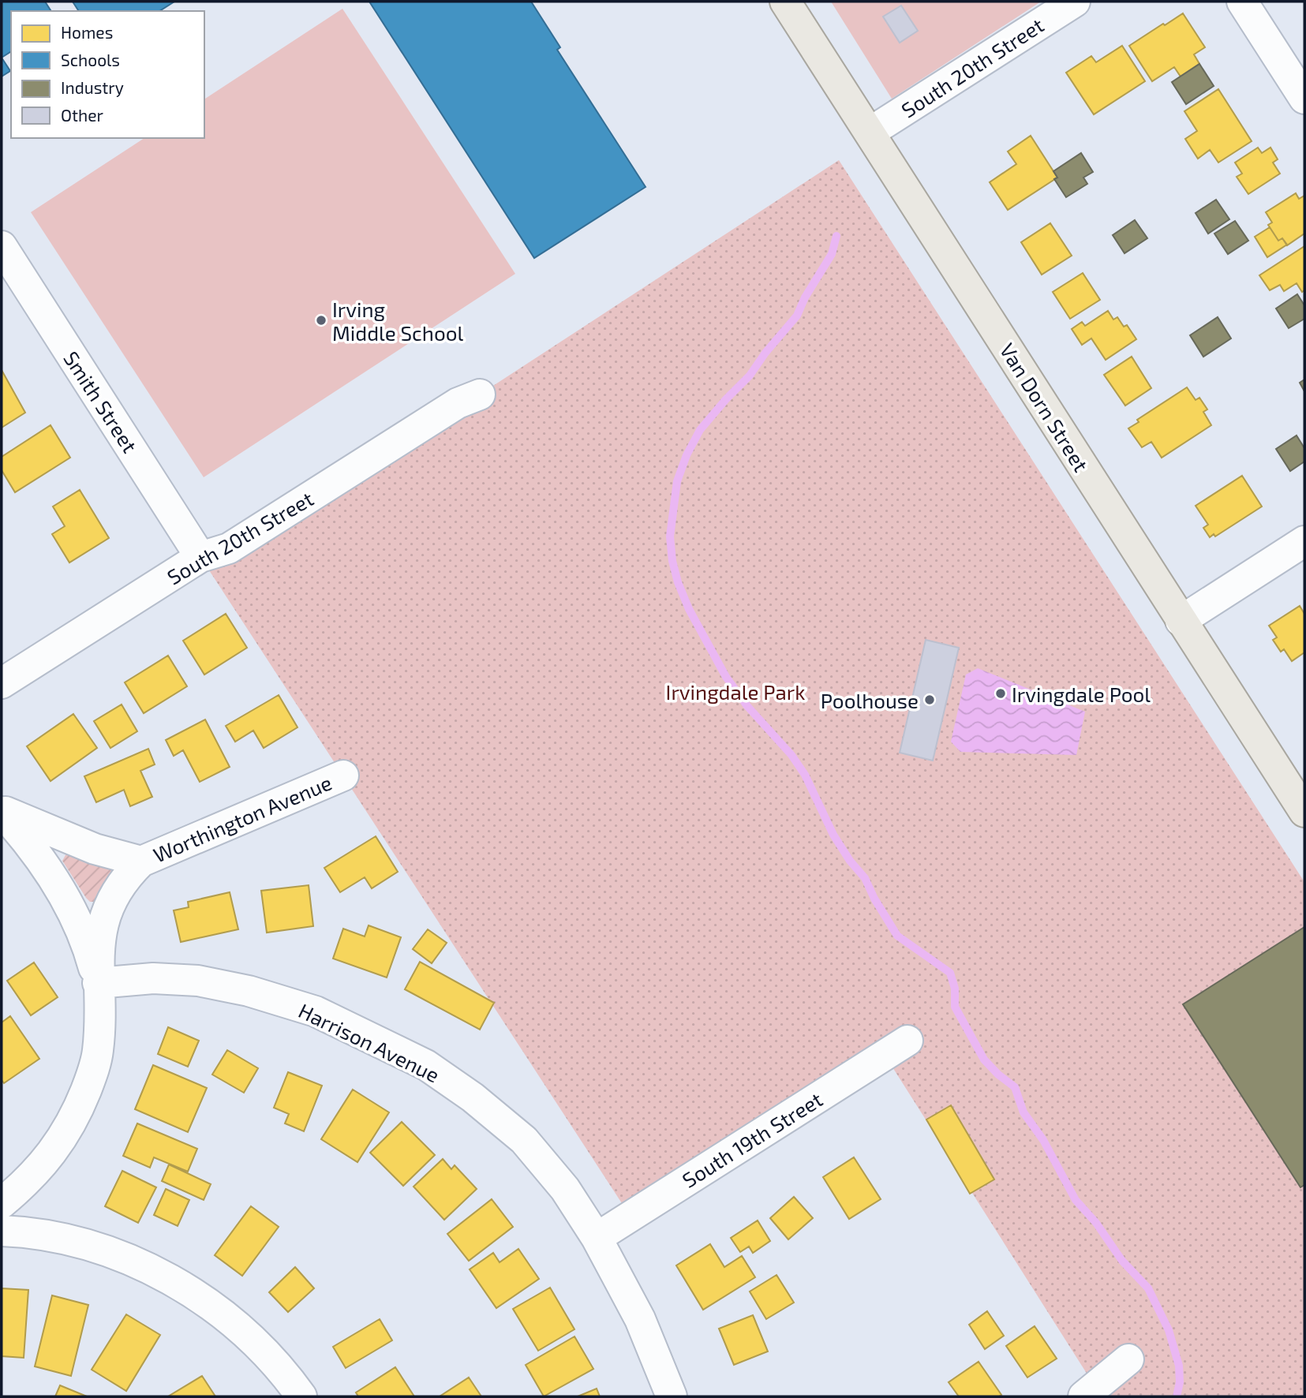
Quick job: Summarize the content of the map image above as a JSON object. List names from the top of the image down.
{
  "streets": {
    "main road": ["Van Dorn Street"],
    "street": [
      "South 20th Street",
      "Smith Street",
      "Worthington Avenue",
      "Harrison Avenue",
      "South 19th Street"
    ]
  },
  "crossings": [
    ["South 20th Street", "Smith Street"],
    ["South 20th Street", "Van Dorn Street"],
    ["Worthington Avenue", "Harrison Avenue"],
    ["Harrison Avenue", "South 19th Street"]
  ],
  "parks": ["Irvingdale Park"],
  "places": ["Irving Middle School", "Irvingdale Pool", "Poolhouse"],
  "legend": [
    "Homes",
    "Schools",
    "Industry",
    "Other"
  ]
}
